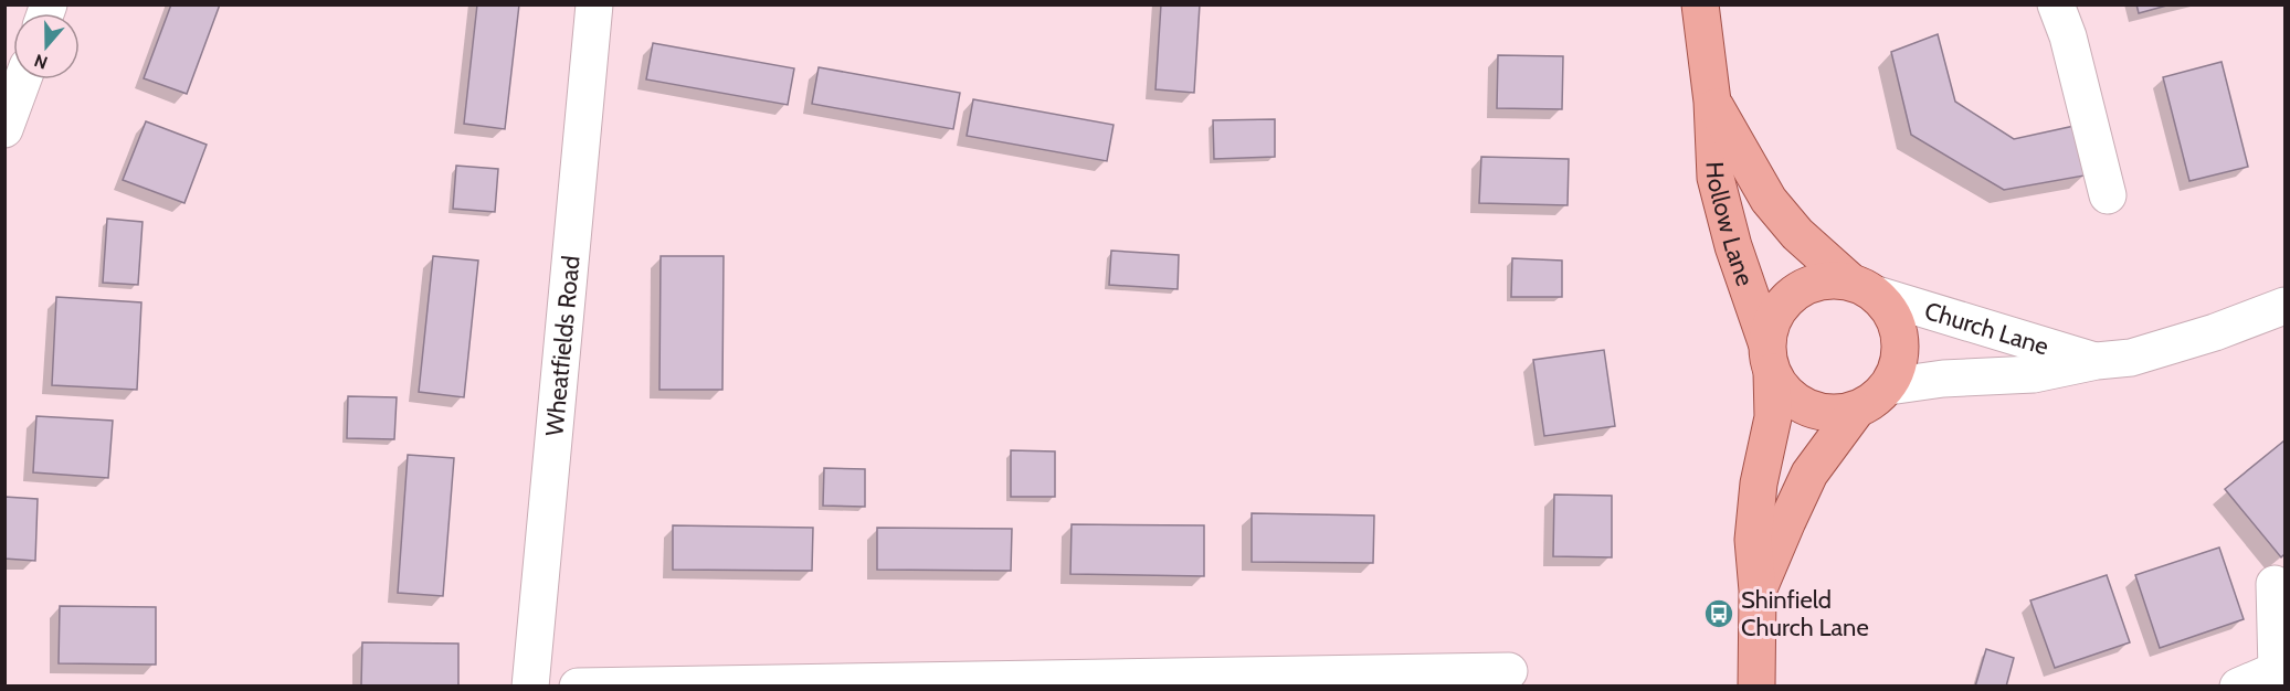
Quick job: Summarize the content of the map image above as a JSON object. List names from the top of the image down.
{
  "streets": {
    "main road": ["Hollow Lane"],
    "street": ["Church Lane", "Wheatfields Road"]
  },
  "crossings": [
    ["Hollow Lane", "Church Lane"]
  ],
  "places": {
    "bus stop": ["Shinfield Church Lane"]
  },
  "north": "bottom"
}
